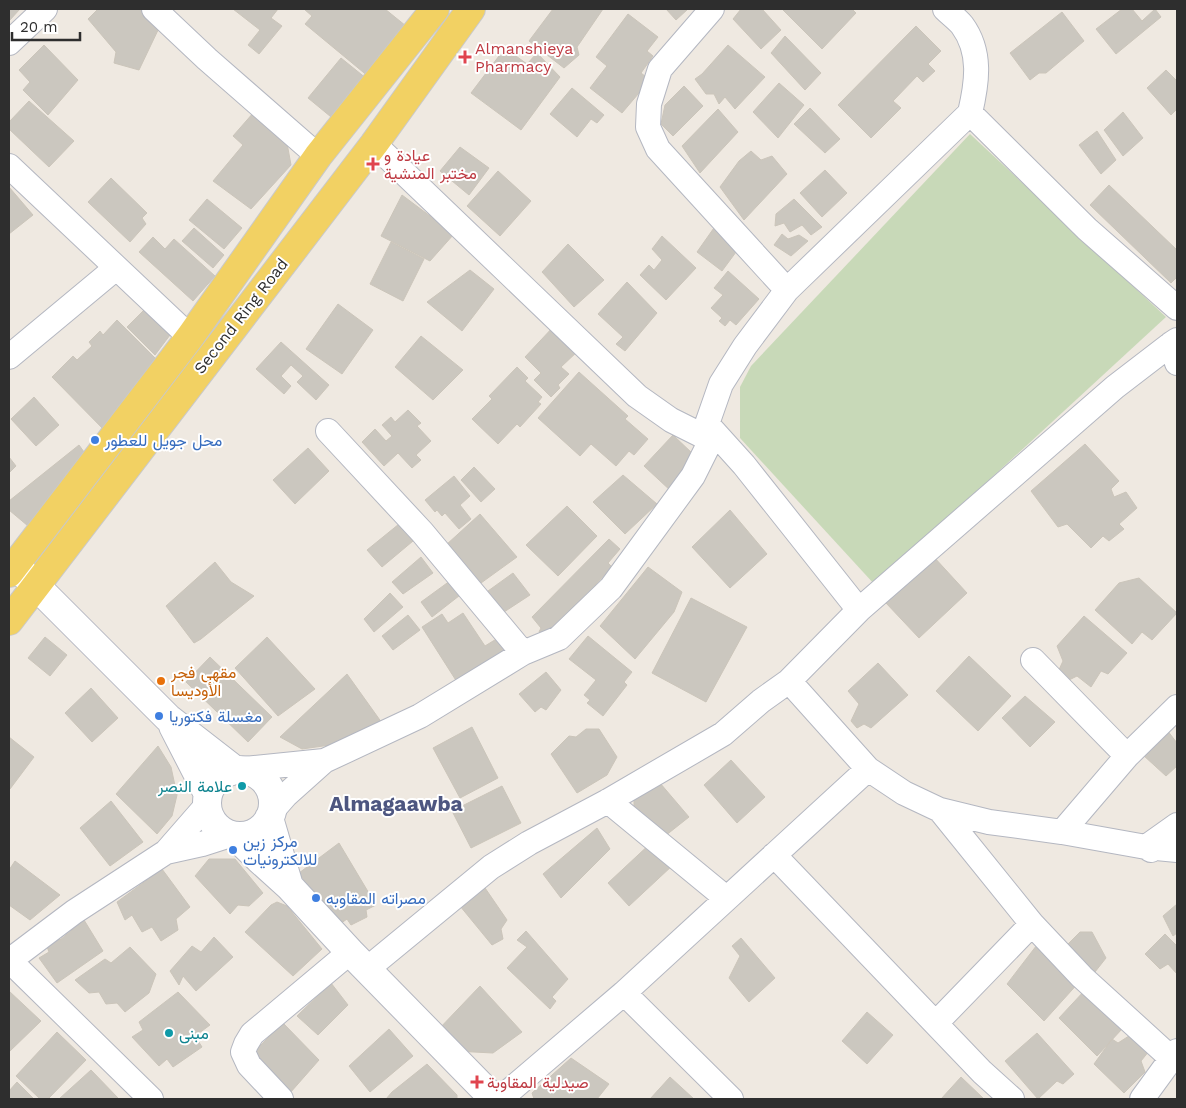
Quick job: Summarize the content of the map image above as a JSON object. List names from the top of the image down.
{
  "streets": {
    "main road": ["Second Ring Road"]
  },
  "districts": ["Almagaawba"],
  "places": {
    "health": ["Almanshieya Pharmacy", "عيادة و مختبر المنشية", "صيدلية المقاوبة"],
    "other": [
      "محل جويل للعطور",
      "مقهى فجر الأوديسا",
      "مغسلة فكتوريا",
      "علامة النصر",
      "مركز زين للالكترونيات",
      "مصراته المقاوبه",
      "مبنى"
    ]
  },
  "scale_bar": "20 m"
}
